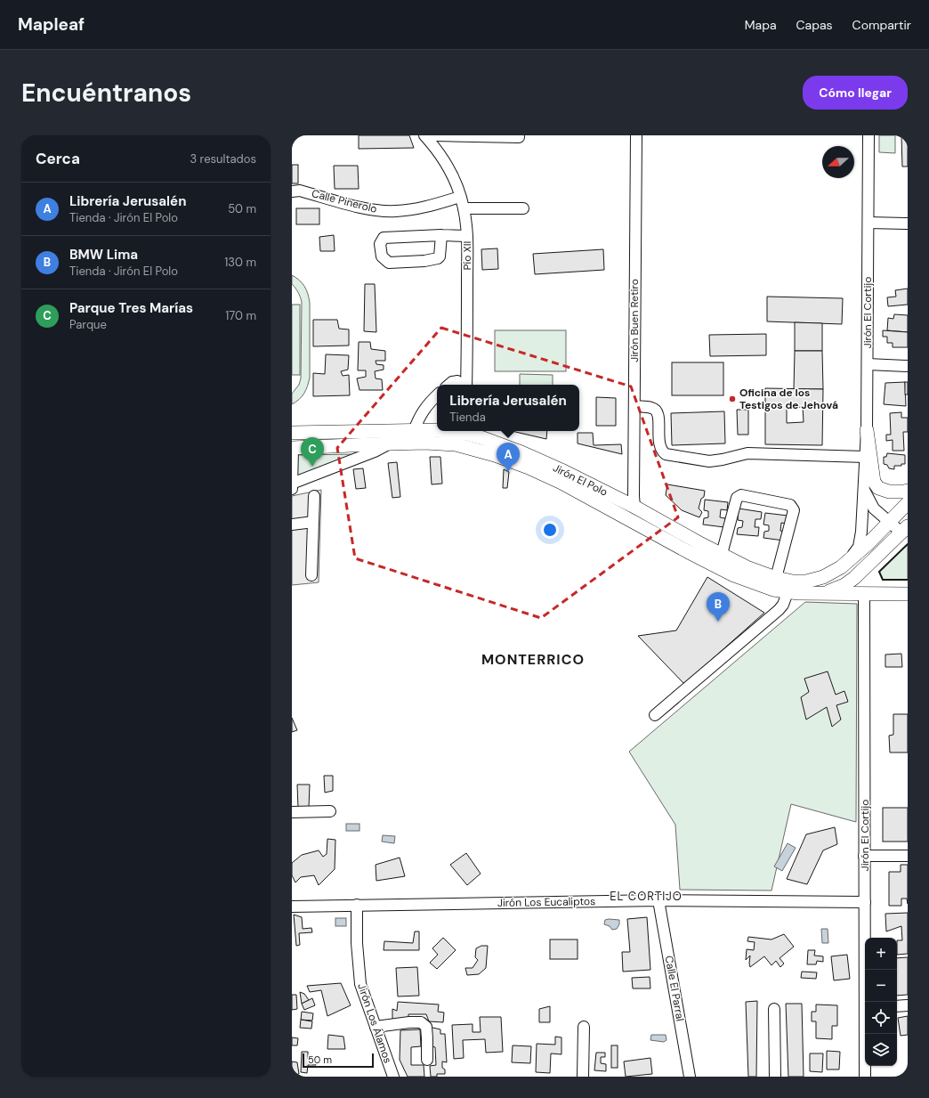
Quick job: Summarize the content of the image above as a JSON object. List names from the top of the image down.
{
  "streets": {
    "main road": ["Jirón El Polo"],
    "street": [
      "Calle Pinerolo",
      "Pío XII",
      "Jirón El Cortijo",
      "Jirón Buen Retiro",
      "Jirón Los Eucaliptos",
      "Calle El Parral",
      "Jirón Los Álamos"
    ]
  },
  "crossings": [
    ["Calle Pinerolo", "Pío XII"],
    ["Jirón El Cortijo", "Jirón El Polo"],
    ["Jirón El Cortijo", "Jirón Los Eucaliptos"],
    ["Jirón Buen Retiro", "Jirón El Polo"],
    ["Jirón Los Eucaliptos", "Calle El Parral"],
    ["Jirón Los Eucaliptos", "Jirón Los Álamos"]
  ],
  "districts": ["MONTERRICO", "EL CORTIJO"],
  "places": ["Oficina de los Testigos de Jehová"],
  "scale_bar": "50 m",
  "north": "left",
  "page": {
    "header": "Mapleaf",
    "nav": ["Mapa", "Capas", "Compartir"],
    "buttons": "Cómo llegar",
    "title": "Encuéntranos",
    "heading": ["Cerca", "3 resultados"],
    "list": [
      {
        "mark": "A",
        "name": "Librería Jerusalén",
        "note": "Tienda · Jirón El Polo",
        "value": "50 m"
      },
      {
        "mark": "B",
        "name": "BMW Lima",
        "note": "Tienda · Jirón El Polo",
        "value": "130 m"
      },
      {
        "mark": "C",
        "name": "Parque Tres Marías",
        "note": "Parque",
        "value": "170 m"
      }
    ],
    "popup": ["Librería Jerusalén", "Tienda"],
    "pins": ["C", "A", "B"],
    "map_buttons": ["+", "−"],
    "scale": "50 m"
  }
}
